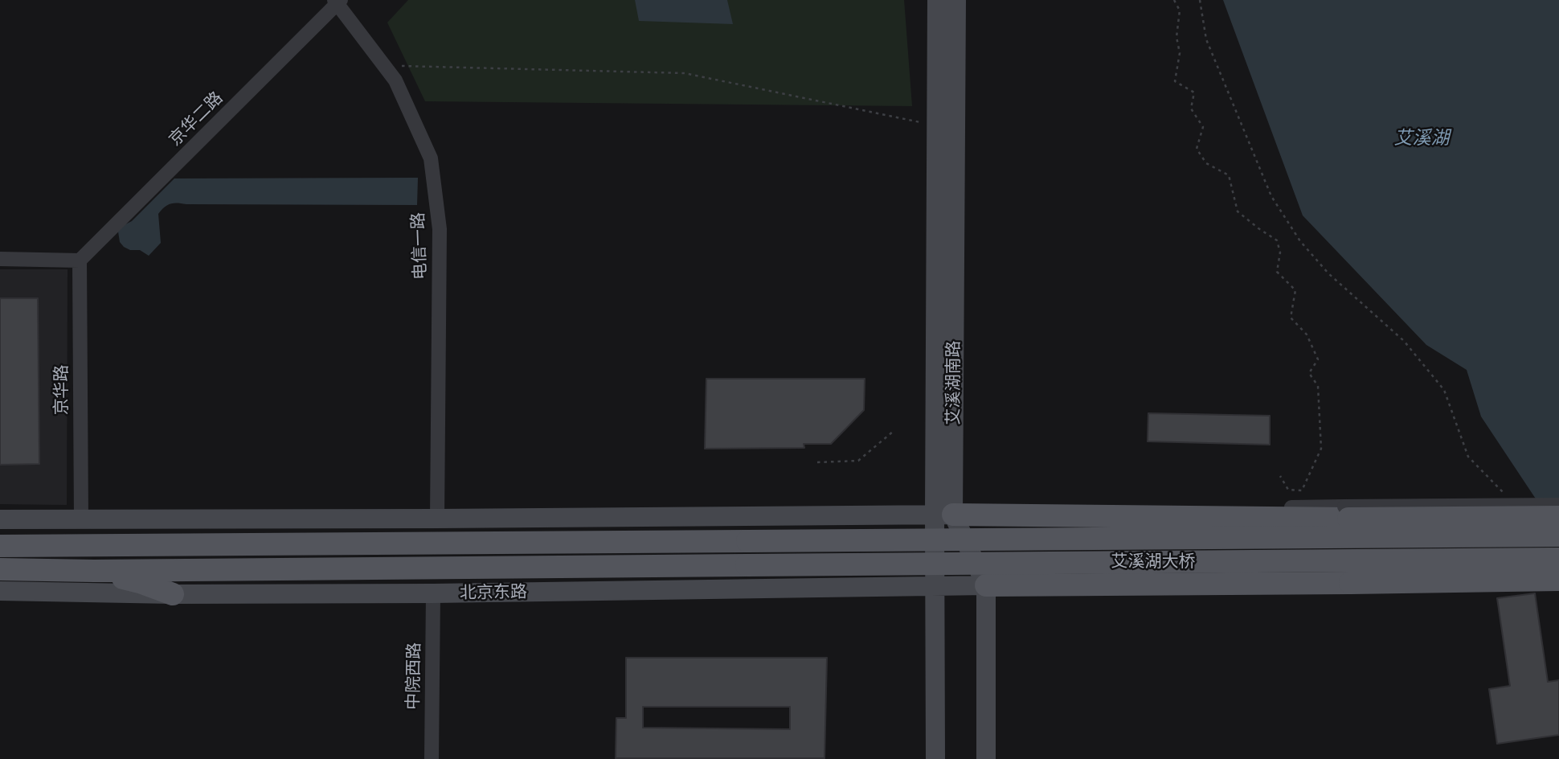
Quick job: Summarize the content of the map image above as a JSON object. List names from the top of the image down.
{
  "streets": {
    "main road": ["艾溪湖南路", "艾溪湖大桥", "北京东路"],
    "street": [
      "京华二路",
      "电信一路",
      "京华路",
      "中院西路"
    ]
  },
  "crossings": [
    ["京华二路", "电信一路"],
    ["京华二路", "京华路"],
    ["艾溪湖南路", "北京东路"],
    ["艾溪湖大桥", "北京东路"],
    ["北京东路", "中院西路"]
  ],
  "water": ["艾溪湖"]
}
